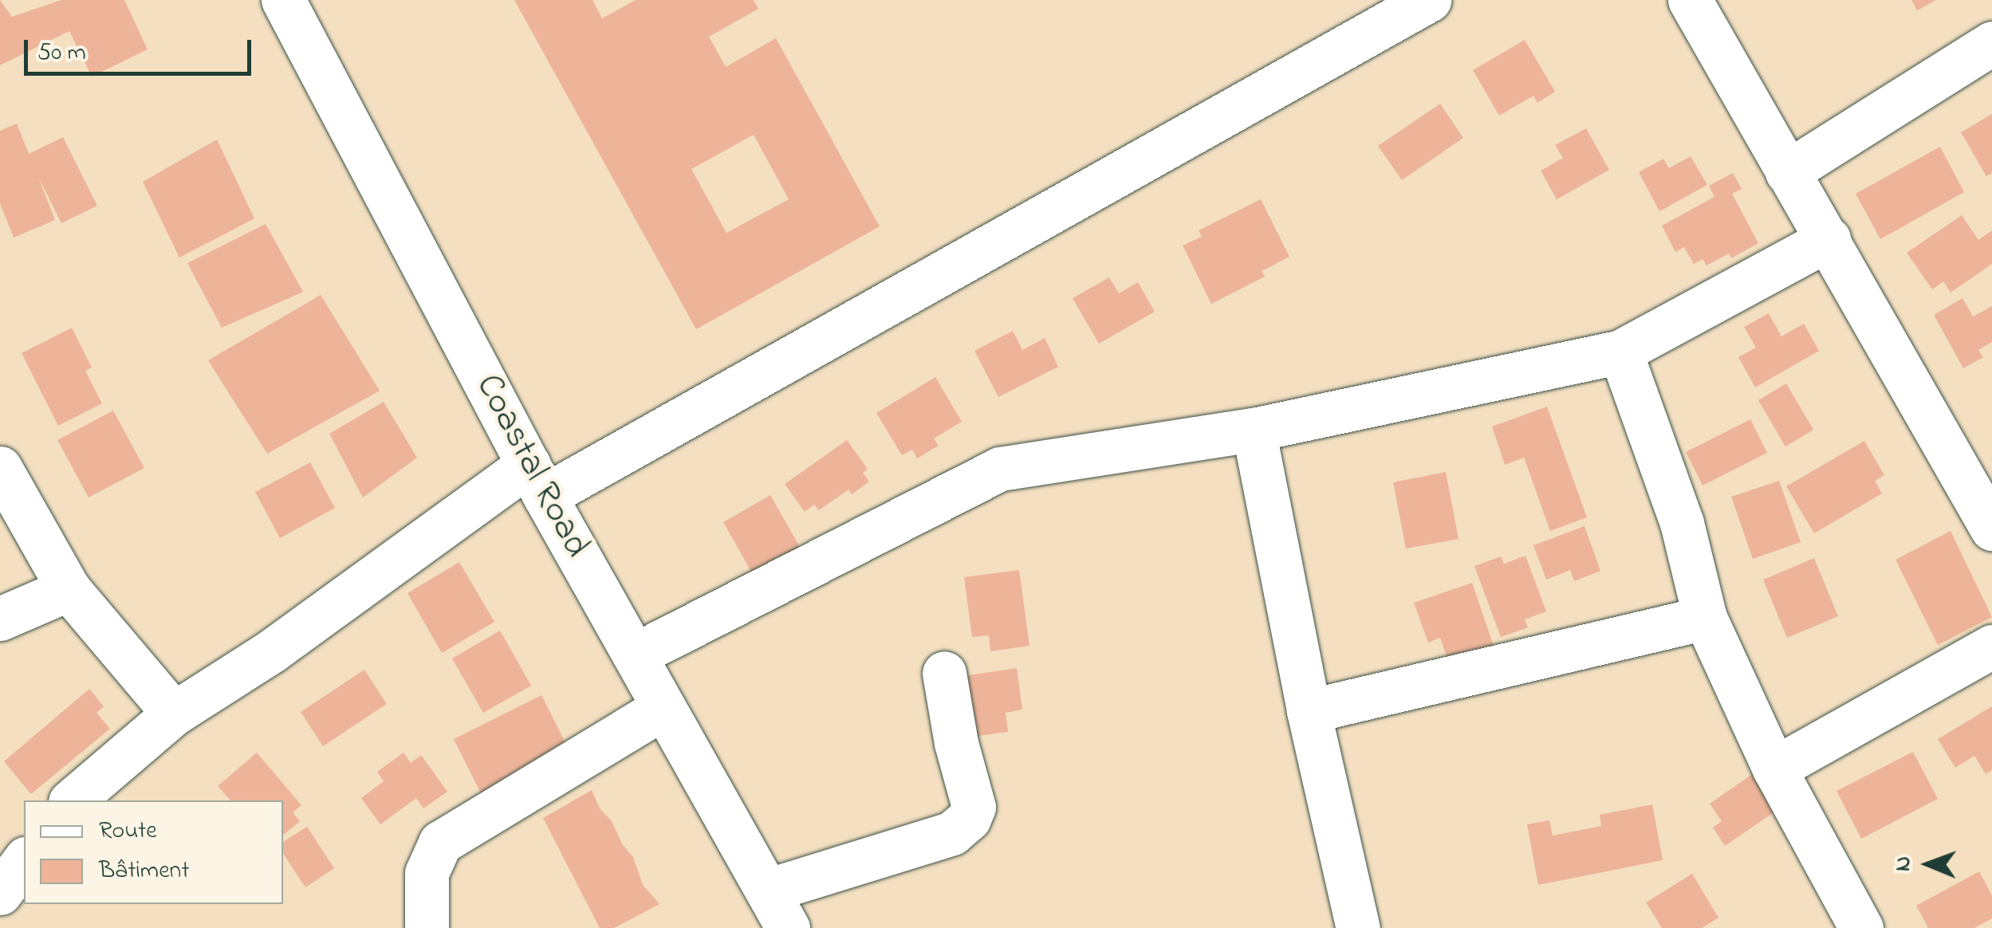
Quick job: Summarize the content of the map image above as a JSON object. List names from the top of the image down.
{
  "streets": {
    "street": ["Coastal Road"]
  },
  "legend": ["Route", "Bâtiment"],
  "scale_bar": "50 m",
  "north": "left"
}
